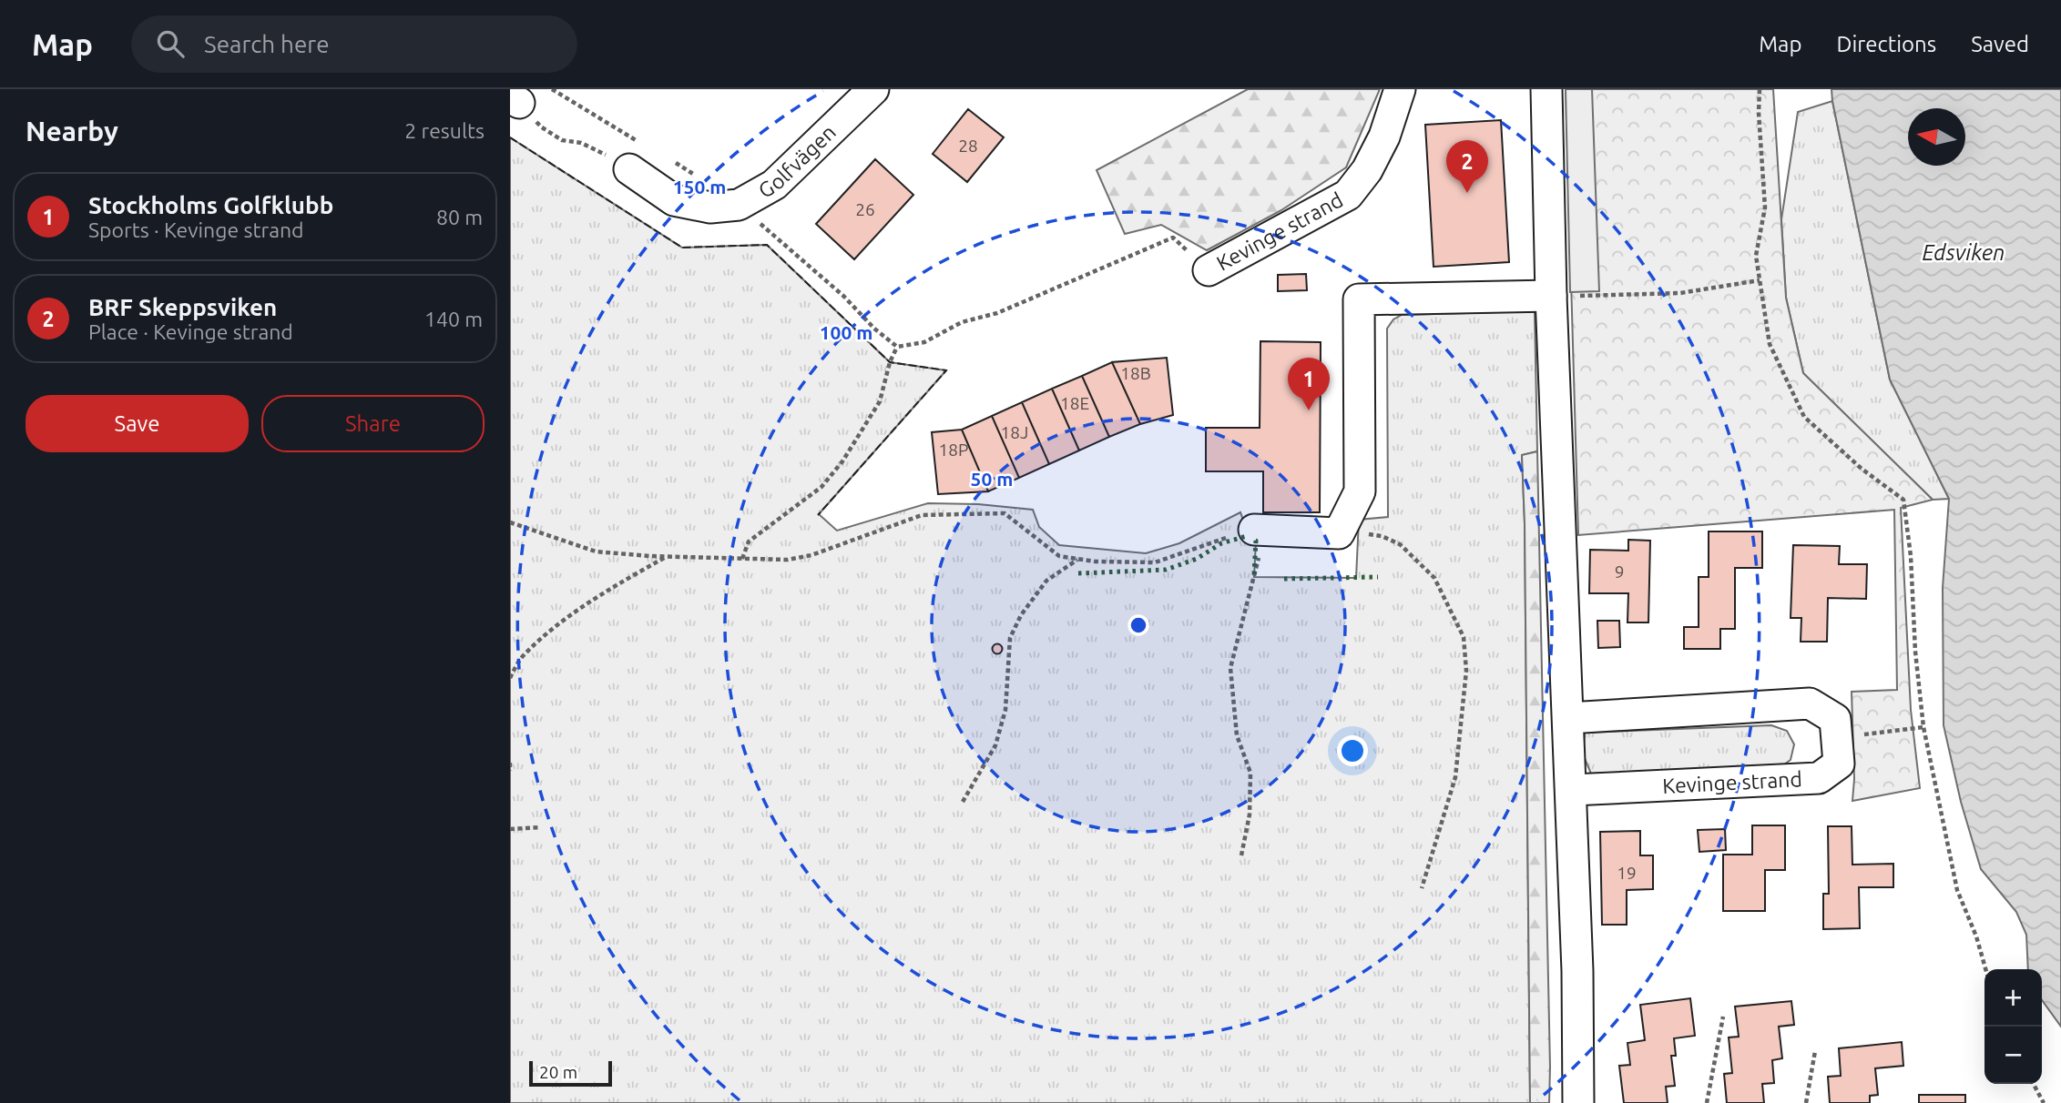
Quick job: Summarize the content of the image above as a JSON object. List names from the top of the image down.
{
  "streets": {
    "street": ["Golfvägen", "Kevinge strand"]
  },
  "water": ["Edsviken"],
  "house_numbers": [
    "28",
    "26",
    "18B",
    "18E",
    "18J",
    "18P",
    "9",
    "19"
  ],
  "scale_bar": "20 m",
  "north": "left",
  "page": {
    "header": "Map",
    "search": "Search here",
    "nav": ["Map", "Directions", "Saved"],
    "heading": ["Nearby", "2 results"],
    "pins": ["2", "1"],
    "list": [
      {
        "mark": "1",
        "name": "Stockholms Golfklubb",
        "note": "Sports · Kevinge strand",
        "value": "80 m"
      },
      {
        "mark": "2",
        "name": "BRF Skeppsviken",
        "note": "Place · Kevinge strand",
        "value": "140 m"
      }
    ],
    "buttons": ["Save", "Share"],
    "map_buttons": ["+", "−"],
    "scale": "20 m"
  },
  "rings": ["150 m", "100 m", "50 m"]
}
